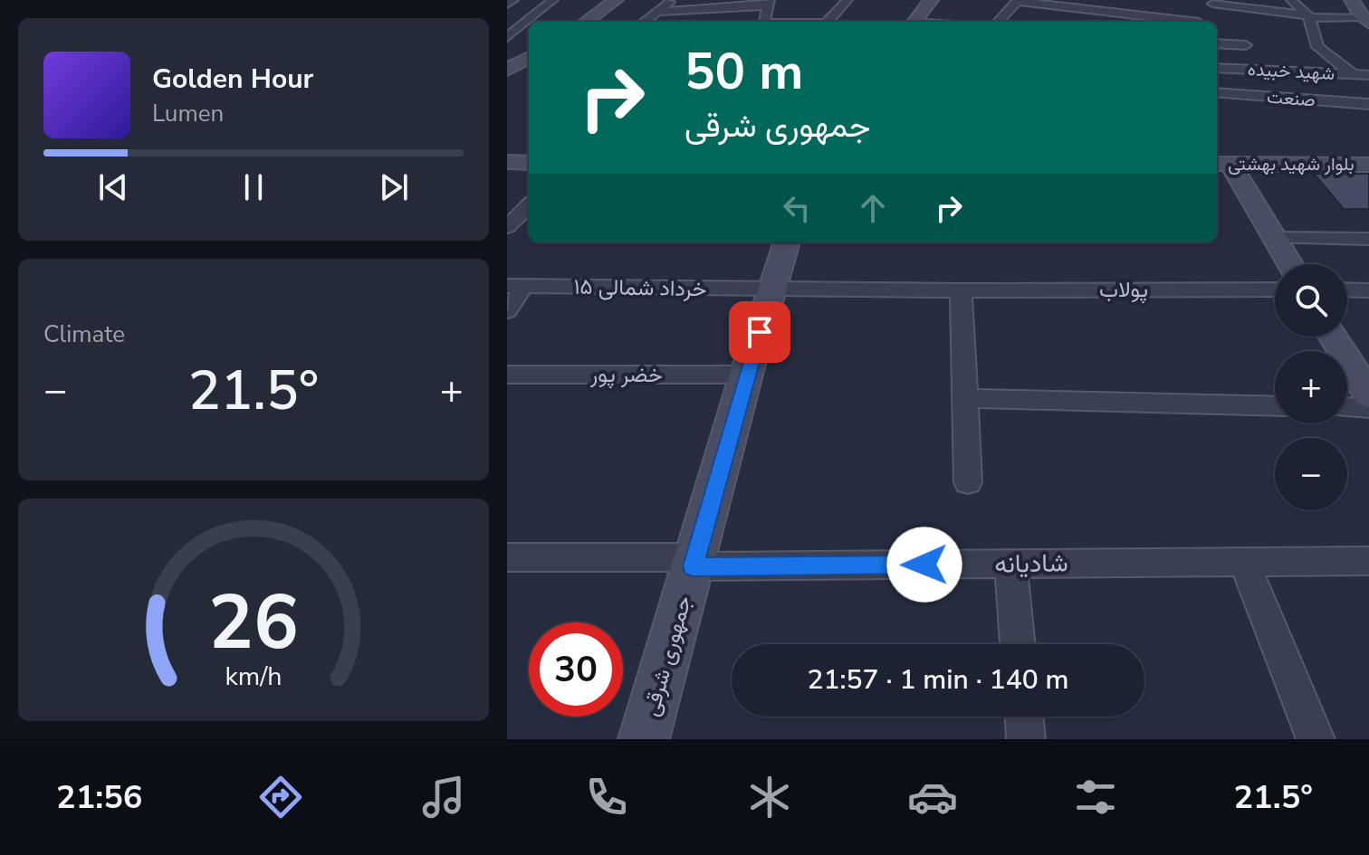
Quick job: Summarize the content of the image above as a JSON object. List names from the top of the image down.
{
  "streets": {
    "street": [
      "شهید خبیده",
      "صنعت",
      "بلوار شهید بهشتی",
      "۱۵ خرداد شمالی",
      "پولاب",
      "خضر پور",
      "شادیانه",
      "جمهوری شرقی"
    ]
  },
  "crossings": [
    ["۱۵ خرداد شمالی", "پولاب"],
    ["۱۵ خرداد شمالی", "جمهوری شرقی"],
    ["خضر پور", "جمهوری شرقی"],
    ["شادیانه", "جمهوری شرقی"]
  ],
  "page": {
    "turn": ["50 m", "جمهوری شرقی"],
    "song": ["Golden Hour", "Lumen"],
    "tile": "Climate",
    "map_buttons": ["+", "−"],
    "heat": ["−", "21.5°", "+"],
    "limit": "30",
    "trip": "21:57 · 1 min · 140 m",
    "tabs": ["21:56", "21.5°"],
    "gauge": ["26", "km/h"]
  }
}
